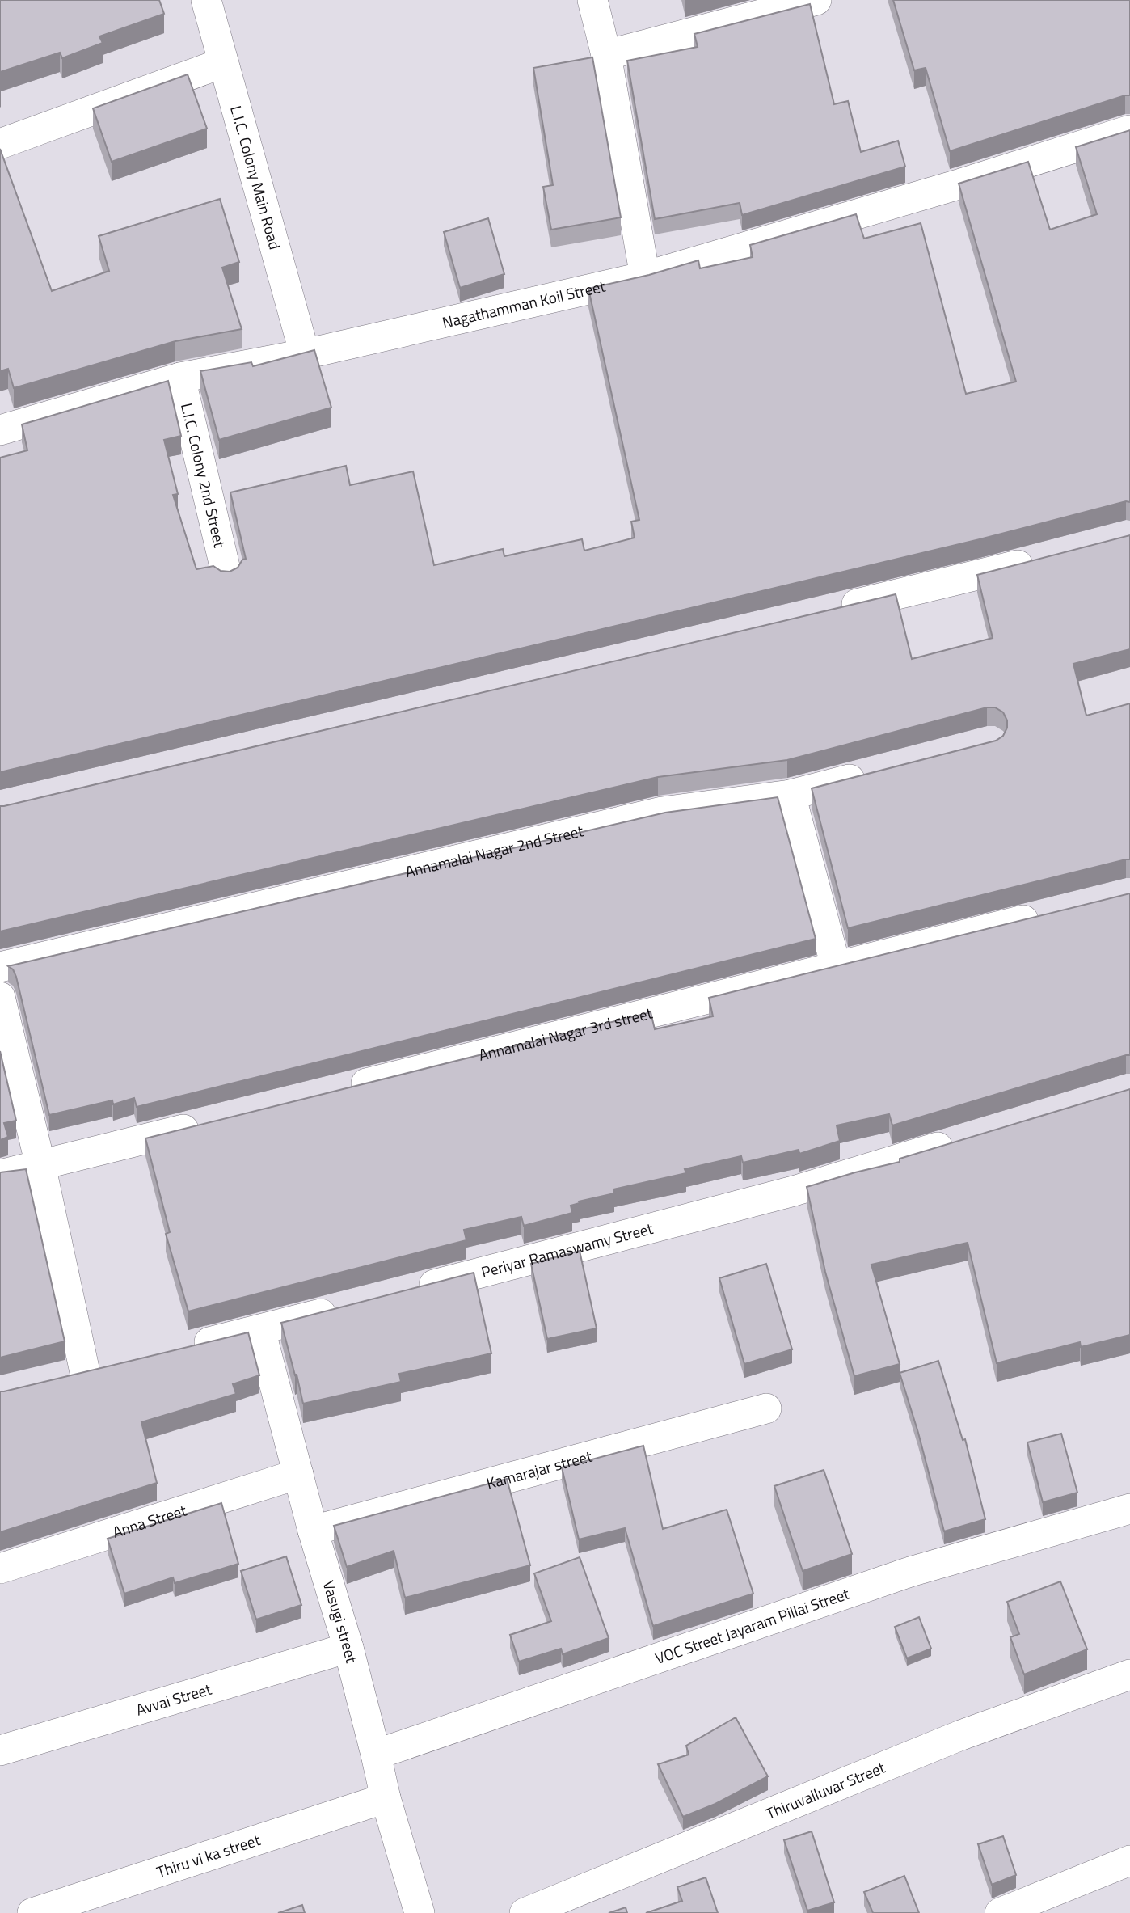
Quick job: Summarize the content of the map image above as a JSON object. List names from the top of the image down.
{
  "streets": {
    "street": [
      "L.I.C. Colony Main Road",
      "Nagathamman Koil Street",
      "L.I.C. Colony 2nd Street",
      "Annamalai Nagar 2nd Street",
      "Annamalai Nagar 3rd street",
      "Periyar Ramaswamy Street",
      "Kamarajar street",
      "Anna Street",
      "Vasugi street",
      "VOC Street Jayaram Pillai Street",
      "Avvai Street",
      "Thiruvalluvar Street",
      "Thiru vi ka street"
    ]
  },
  "crossings": [
    ["L.I.C. Colony Main Road", "Nagathamman Koil Street"],
    ["Nagathamman Koil Street", "L.I.C. Colony 2nd Street"],
    ["Kamarajar street", "Vasugi street"],
    ["Anna Street", "Vasugi street"],
    ["Vasugi street", "VOC Street Jayaram Pillai Street"],
    ["Vasugi street", "Avvai Street"],
    ["Vasugi street", "Thiru vi ka street"]
  ]
}
